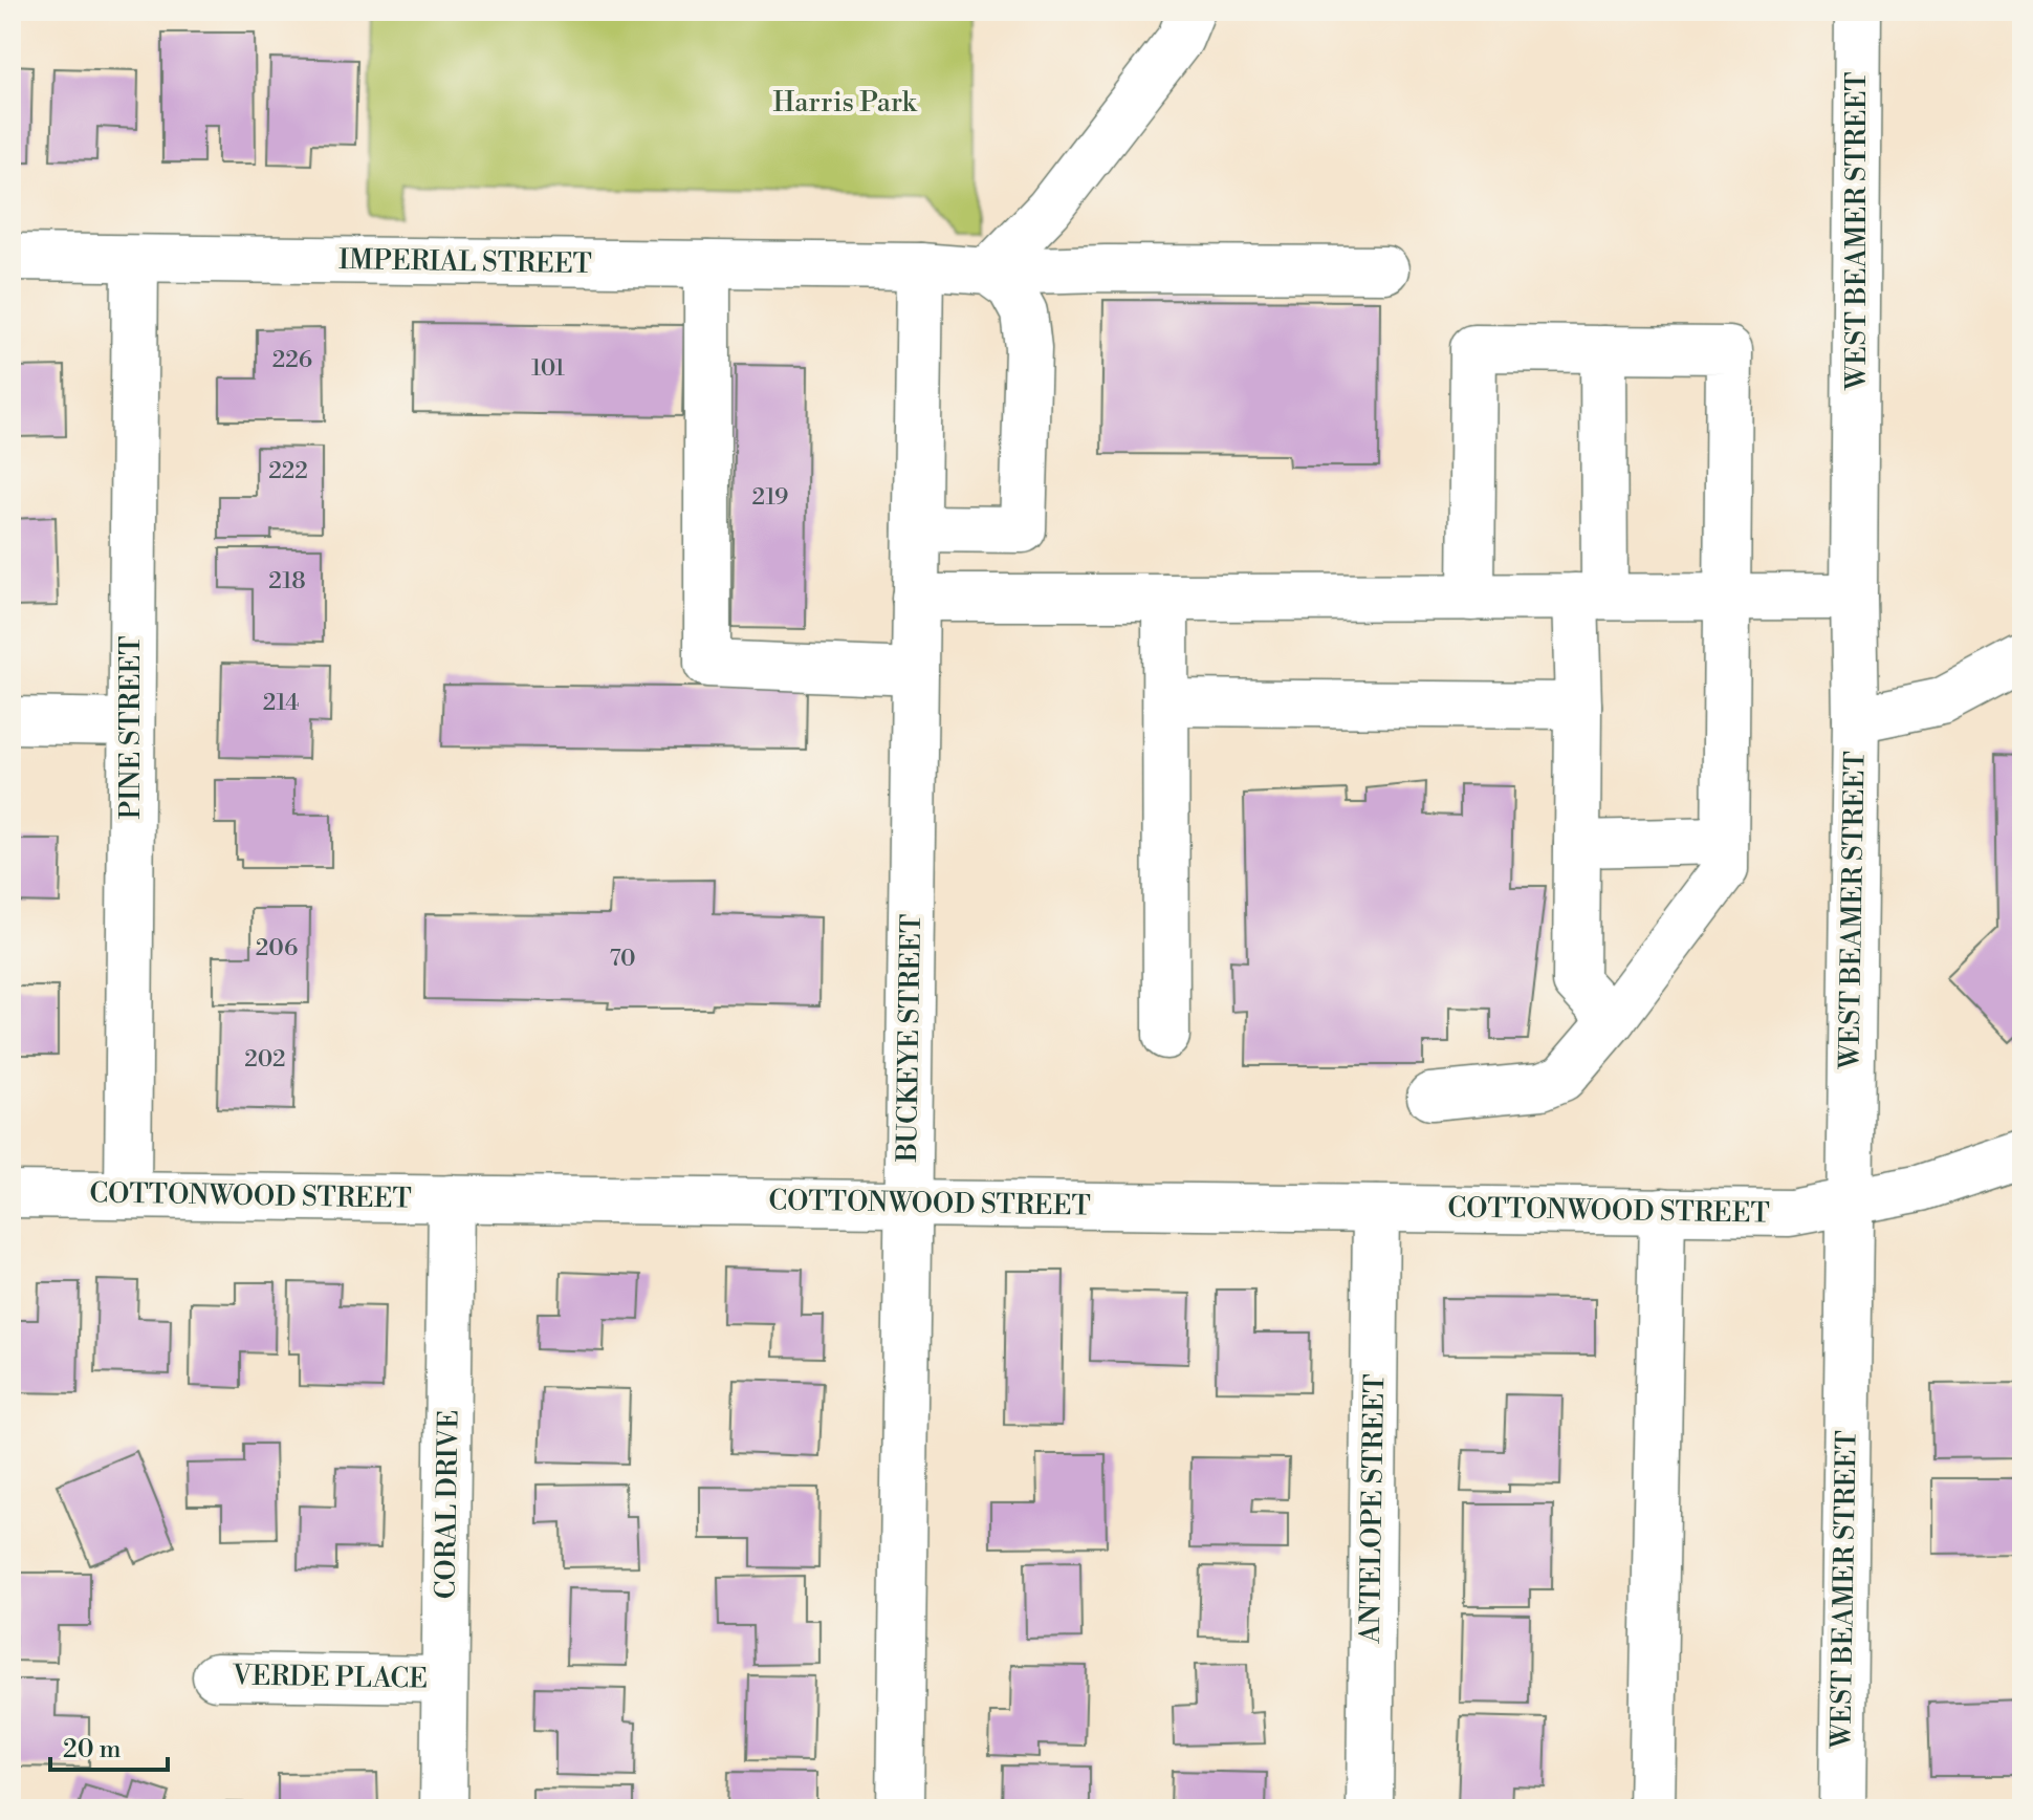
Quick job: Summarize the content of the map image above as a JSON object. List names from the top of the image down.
{
  "streets": {
    "street": [
      "WEST BEAMER STREET",
      "IMPERIAL STREET",
      "PINE STREET",
      "BUCKEYE STREET",
      "COTTONWOOD STREET",
      "CORAL DRIVE",
      "ANTELOPE STREET",
      "VERDE PLACE"
    ]
  },
  "crossings": [
    ["WEST BEAMER STREET", "COTTONWOOD STREET"],
    ["IMPERIAL STREET", "PINE STREET"],
    ["IMPERIAL STREET", "BUCKEYE STREET"],
    ["PINE STREET", "COTTONWOOD STREET"],
    ["BUCKEYE STREET", "COTTONWOOD STREET"],
    ["COTTONWOOD STREET", "CORAL DRIVE"],
    ["COTTONWOOD STREET", "ANTELOPE STREET"],
    ["CORAL DRIVE", "VERDE PLACE"]
  ],
  "parks": ["Harris Park"],
  "house_numbers": [
    "226",
    "101",
    "222",
    "219",
    "218",
    "214",
    "206",
    "70",
    "202"
  ],
  "scale_bar": "20 m"
}
